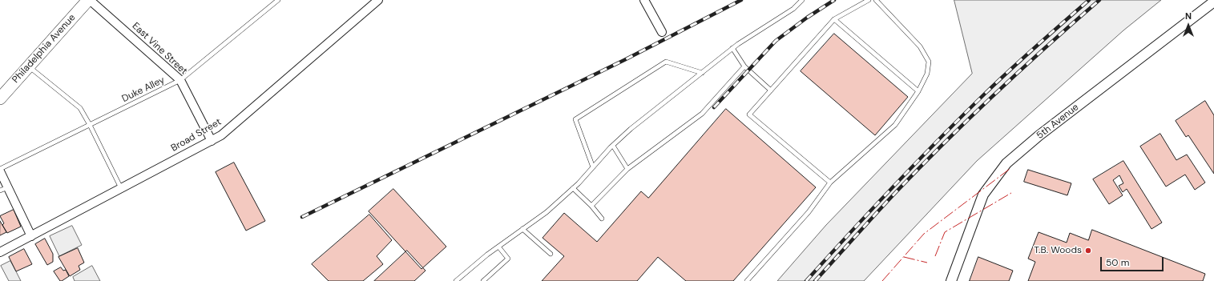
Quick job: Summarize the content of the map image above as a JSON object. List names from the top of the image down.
{
  "streets": {
    "main road": ["Philadelphia Avenue"],
    "street": ["East Vine Street", "5th Avenue", "Broad Street"],
    "lane": ["Duke Alley"]
  },
  "crossings": [
    ["Philadelphia Avenue", "East Vine Street"],
    ["East Vine Street", "Duke Alley"],
    ["East Vine Street", "Broad Street"]
  ],
  "places": ["T.B. Woods"],
  "scale_bar": "50 m",
  "north": "top"
}
